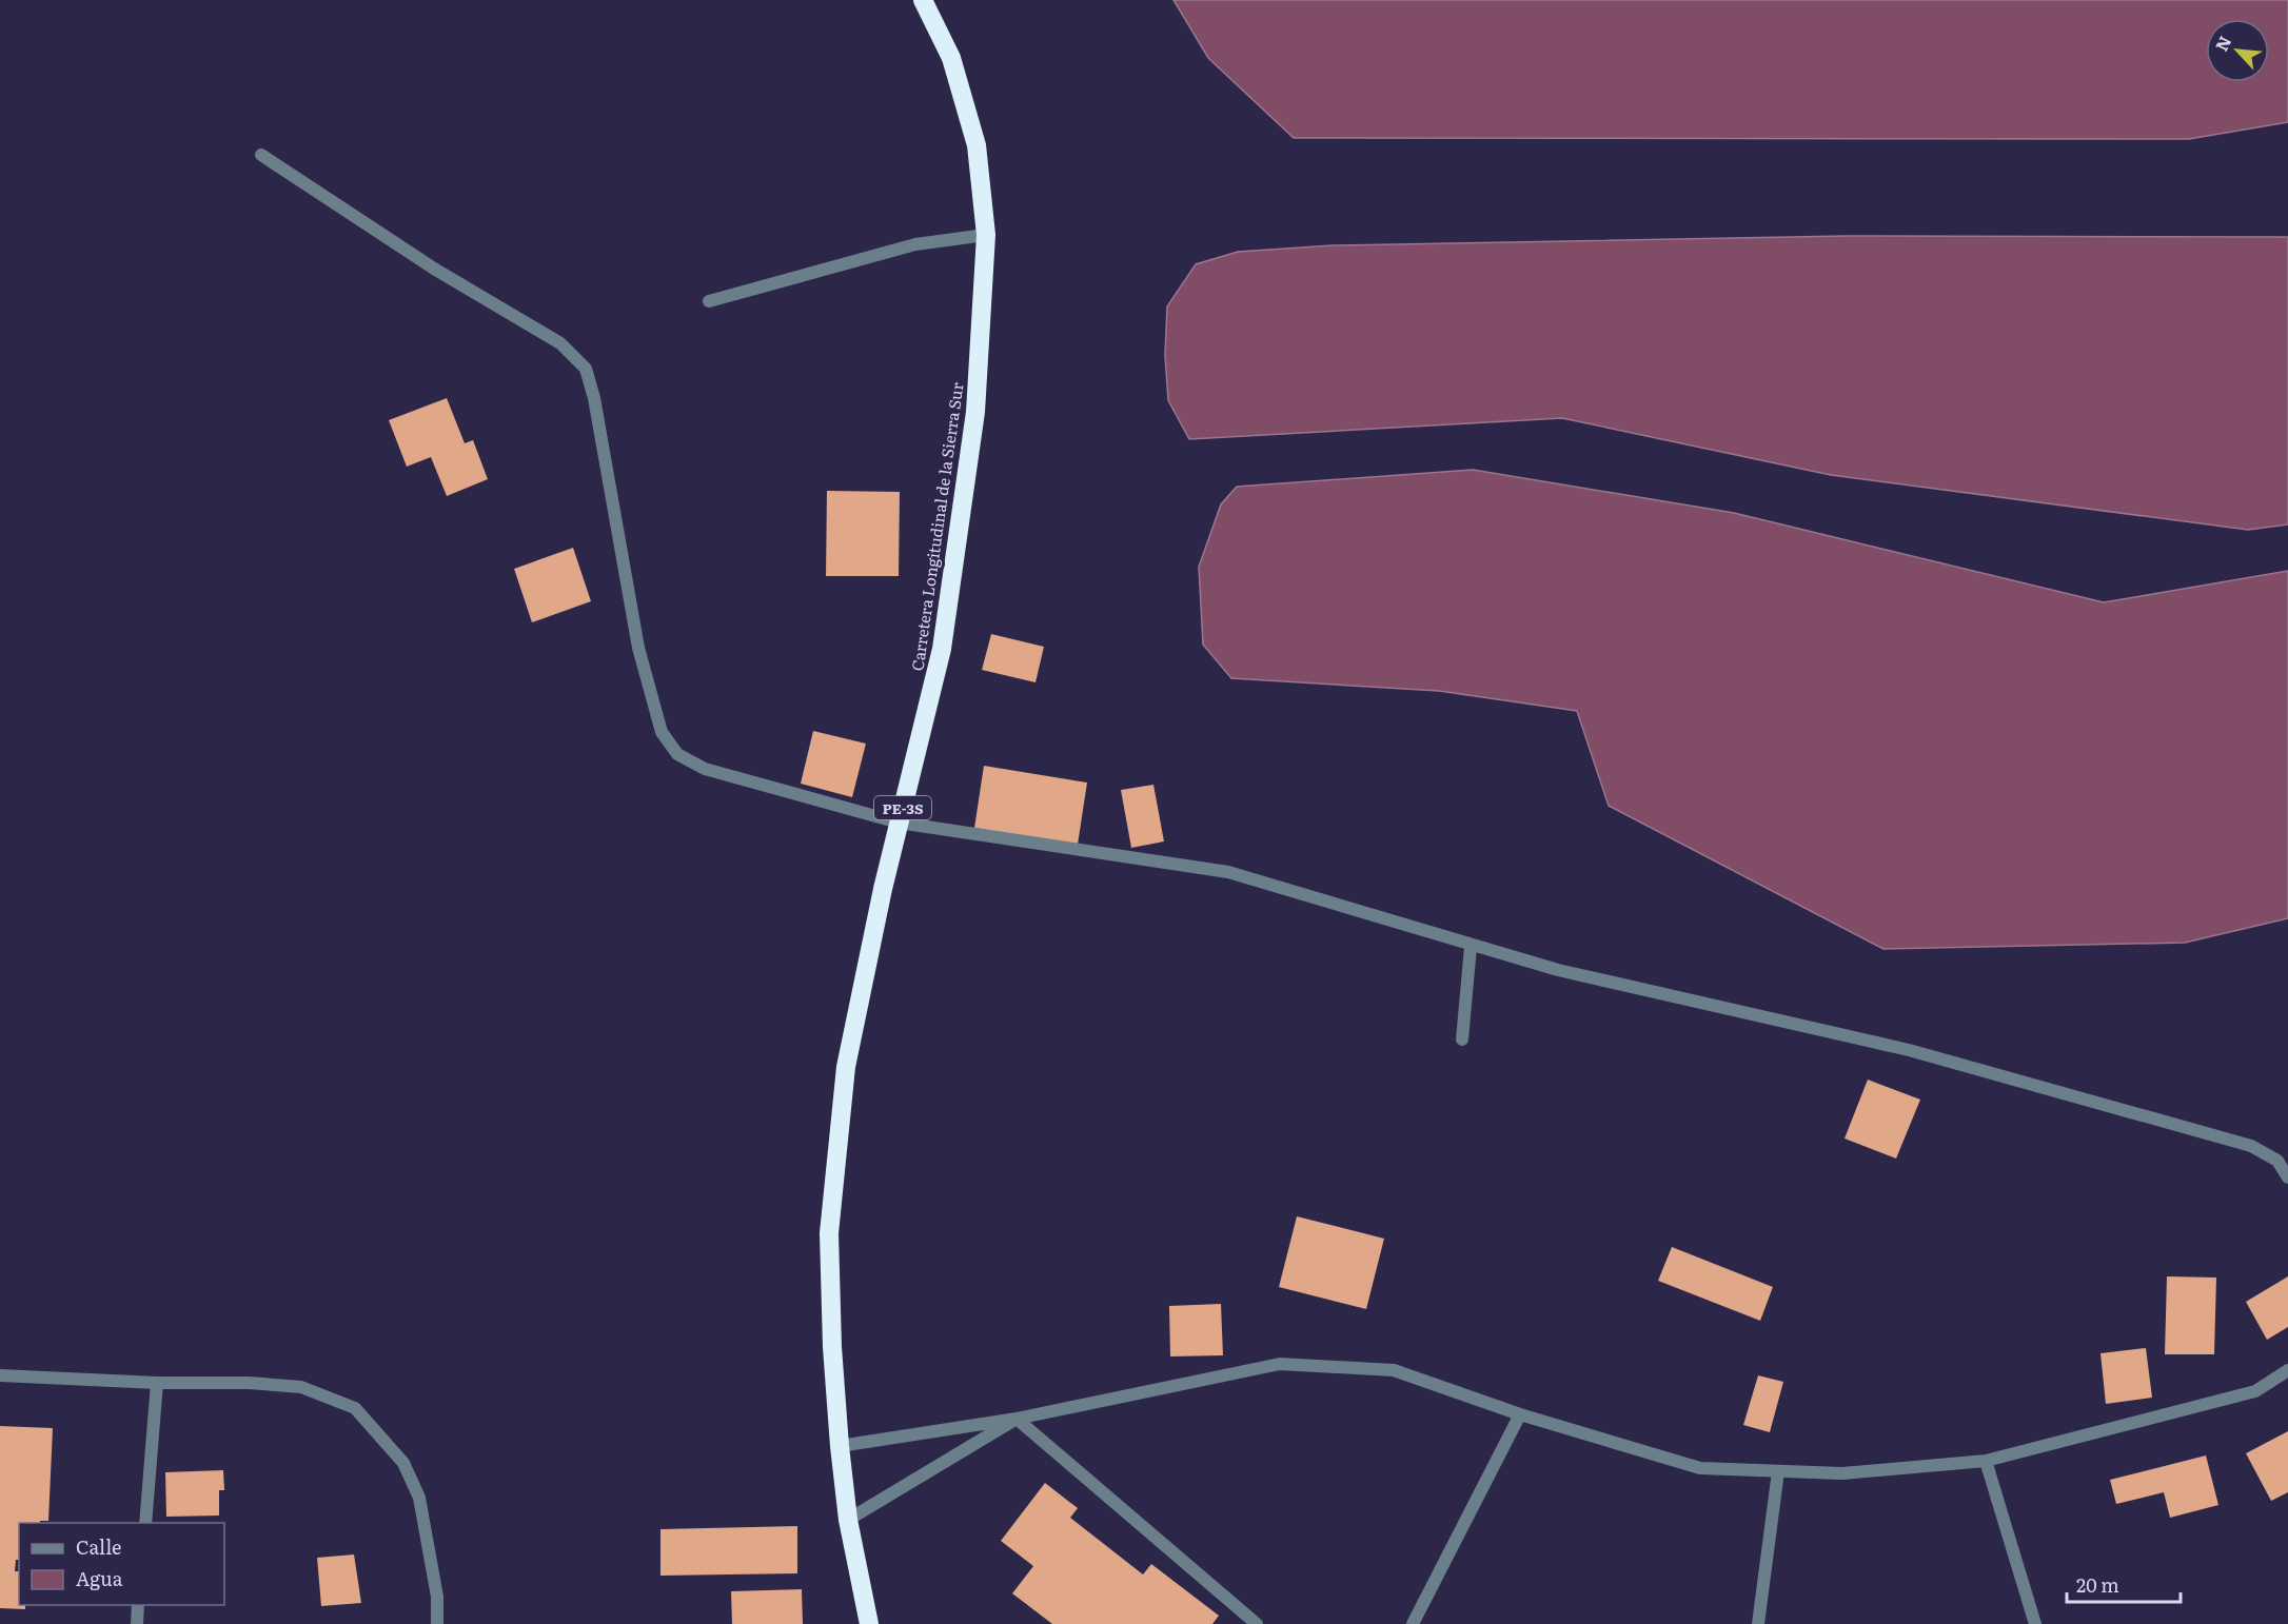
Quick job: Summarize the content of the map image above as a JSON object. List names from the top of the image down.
{
  "streets": {
    "highway": ["Carretera Longitudinal de la Sierra Sur", "PE-3S"]
  },
  "legend": ["Calle", "Agua"],
  "scale_bar": "20 m",
  "north": "top left"
}
